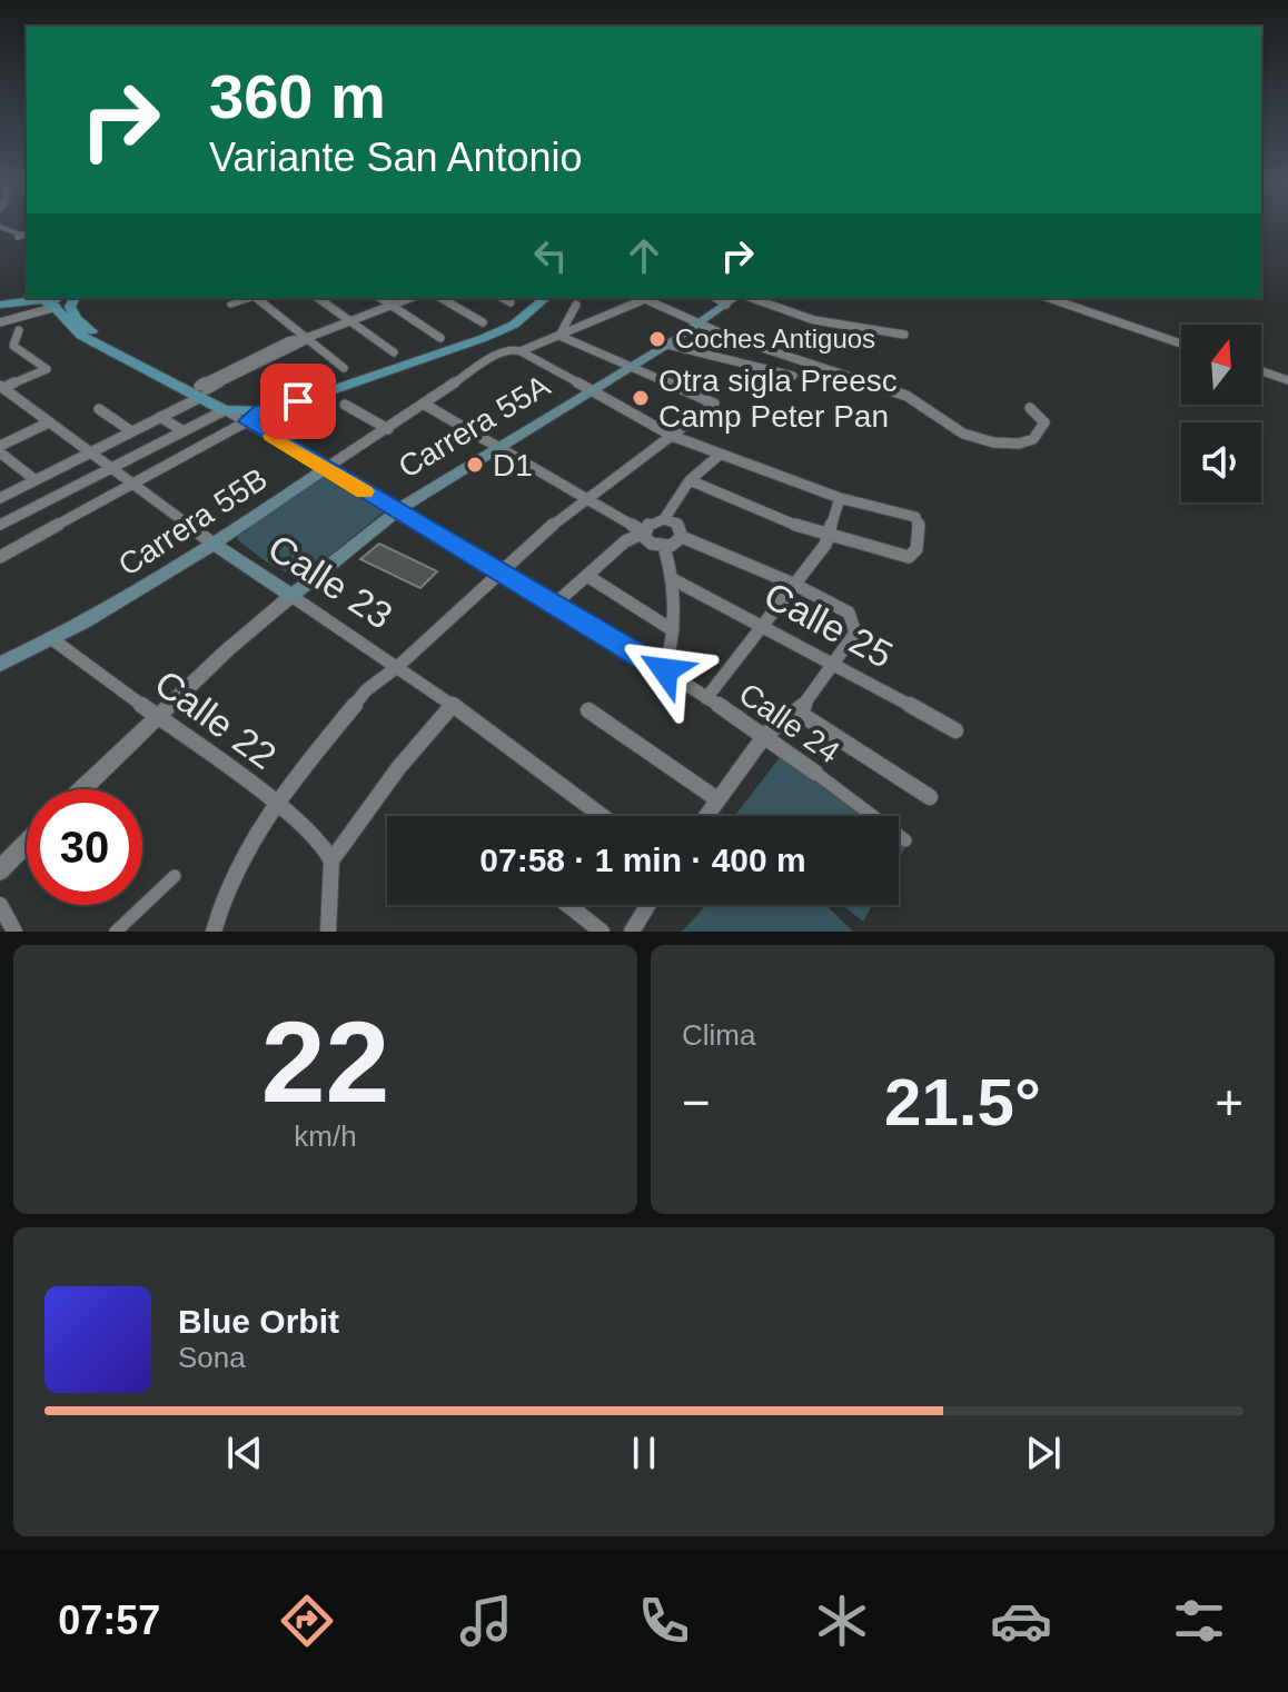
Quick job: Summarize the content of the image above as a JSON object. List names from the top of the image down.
{
  "streets": {
    "main road": [
      "Carrera 55A",
      "Carrera 55B",
      "Calle 23",
      "Calle 24"
    ],
    "street": ["Calle 25", "Calle 22"]
  },
  "crossings": [
    ["Carrera 55A", "Calle 23"],
    ["Carrera 55A", "Calle 22"],
    ["Carrera 55A", "Calle 24"],
    ["Carrera 55B", "Calle 23"],
    ["Carrera 55B", "Calle 22"],
    ["Carrera 55B", "Calle 24"]
  ],
  "places": ["Coches Antiguos", "Otra sigla Preesc Camp Peter Pan", "D1"],
  "north": "top",
  "page": {
    "turn": ["360 m", "Variante San Antonio"],
    "limit": "30",
    "trip": "07:58 · 1 min · 400 m",
    "tile": [
      ["22", "km/h"],
      "Clima"
    ],
    "heat": ["−", "21.5°", "+"],
    "song": ["Blue Orbit", "Sona"],
    "tabs": "07:57"
  }
}
